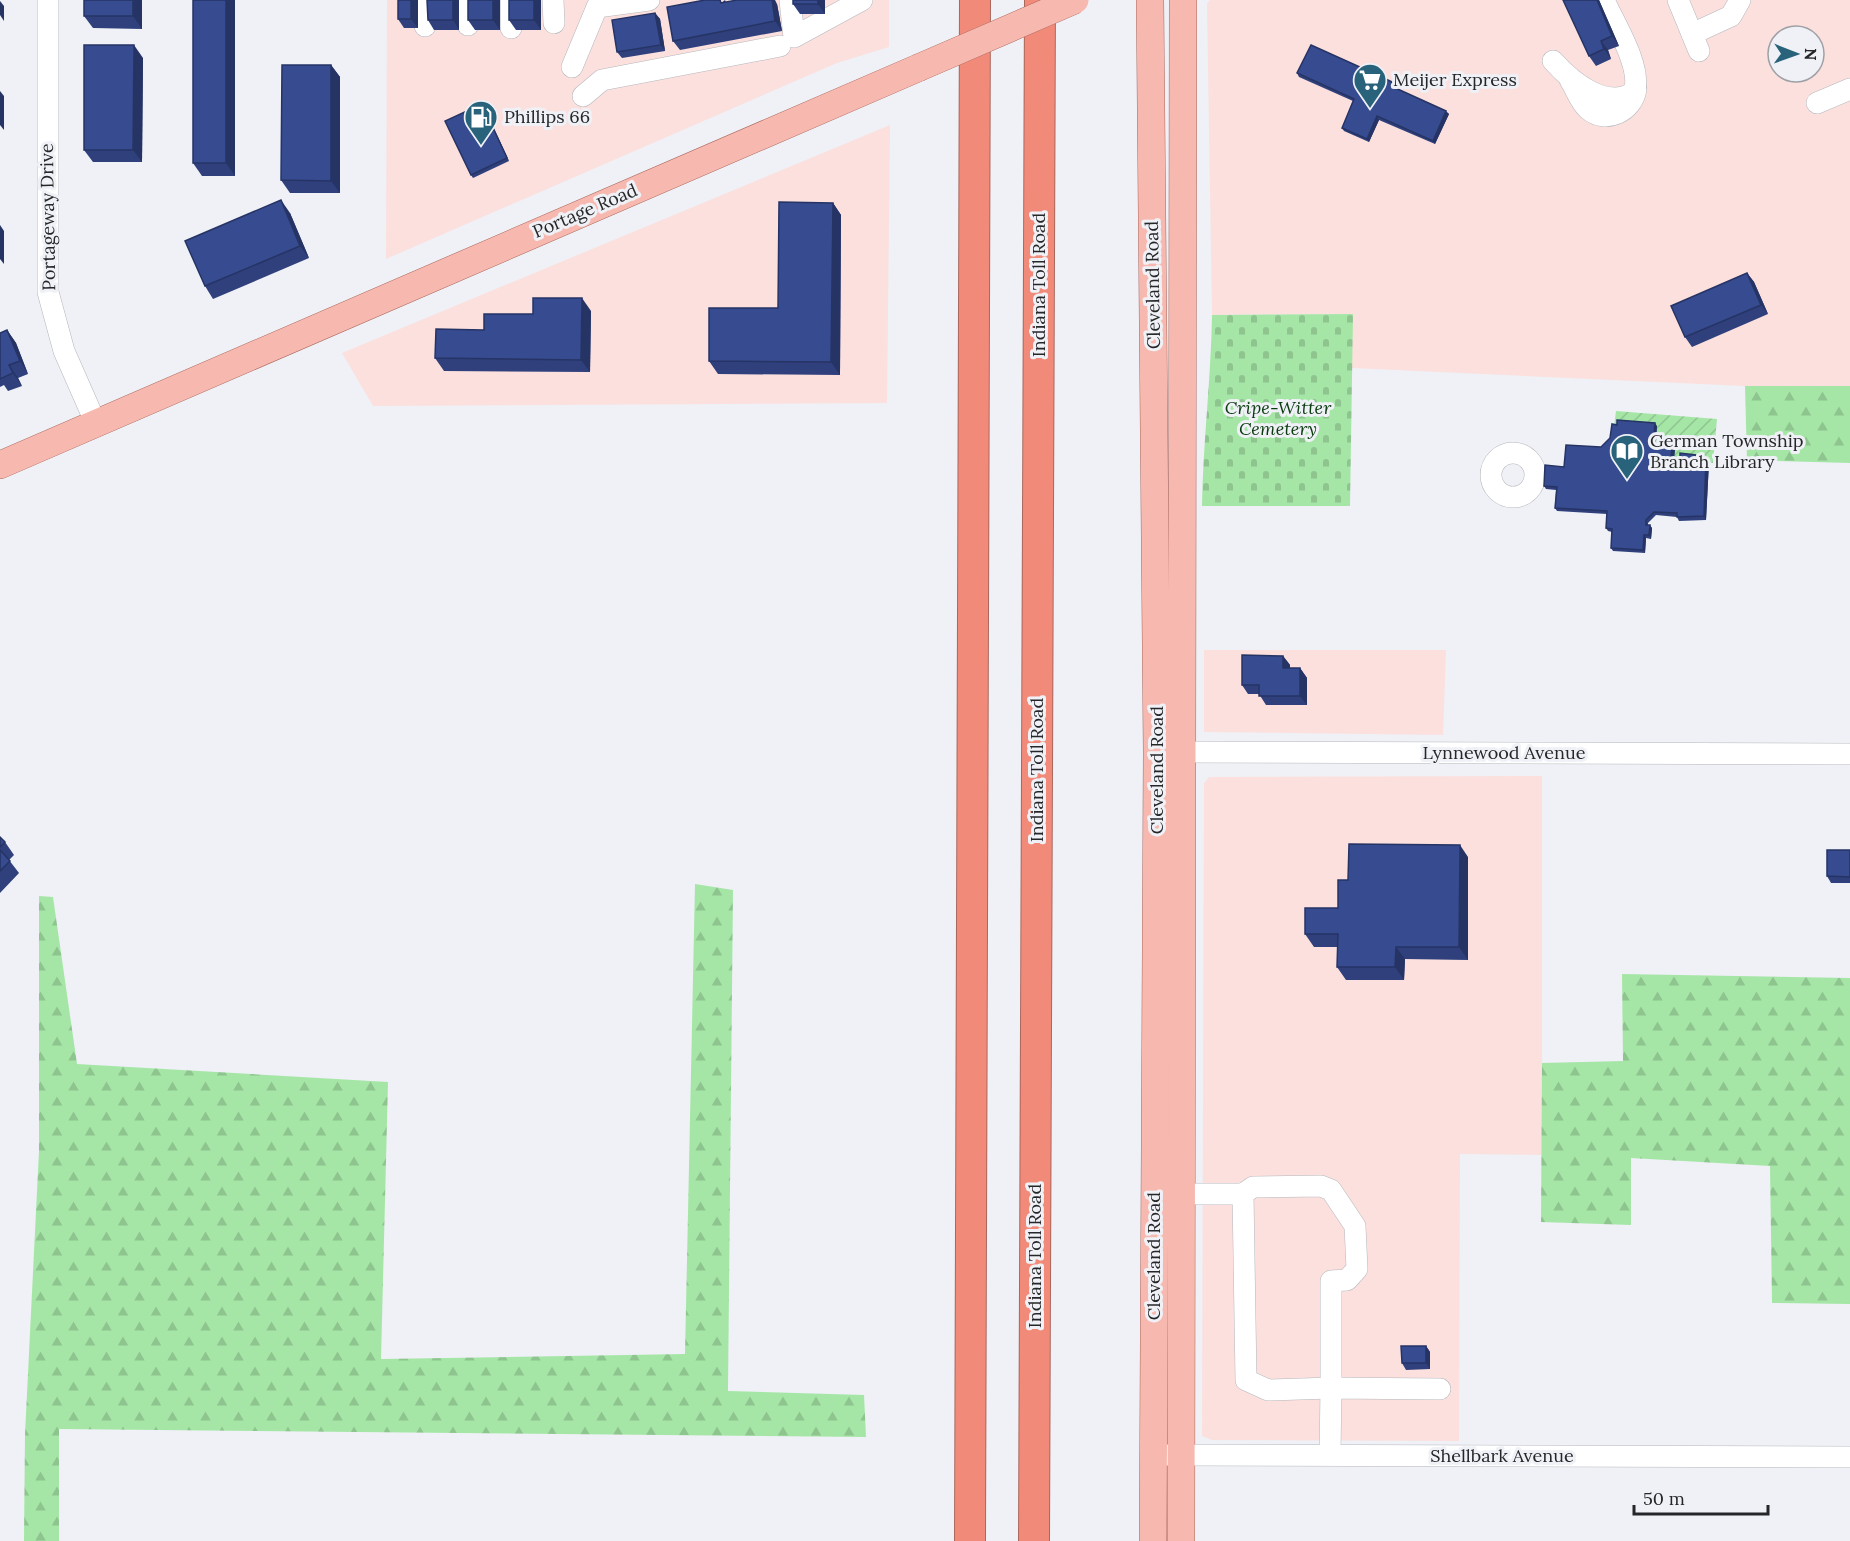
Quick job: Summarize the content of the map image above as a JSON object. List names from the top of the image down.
{
  "streets": {
    "highway": ["Indiana Toll Road"],
    "main road": ["Portage Road", "Cleveland Road"],
    "street": ["Portageway Drive", "Lynnewood Avenue", "Shellbark Avenue"]
  },
  "crossings": [
    ["Portage Road", "Portageway Drive"],
    ["Cleveland Road", "Lynnewood Avenue"],
    ["Cleveland Road", "Shellbark Avenue"]
  ],
  "parks": ["Cripe-Witter Cemetery"],
  "places": {
    "supermarket": ["Meijer Express"],
    "fuel station": ["Phillips 66"],
    "library": ["German Township Branch Library"]
  },
  "scale_bar": "50 m",
  "north": "right"
}
